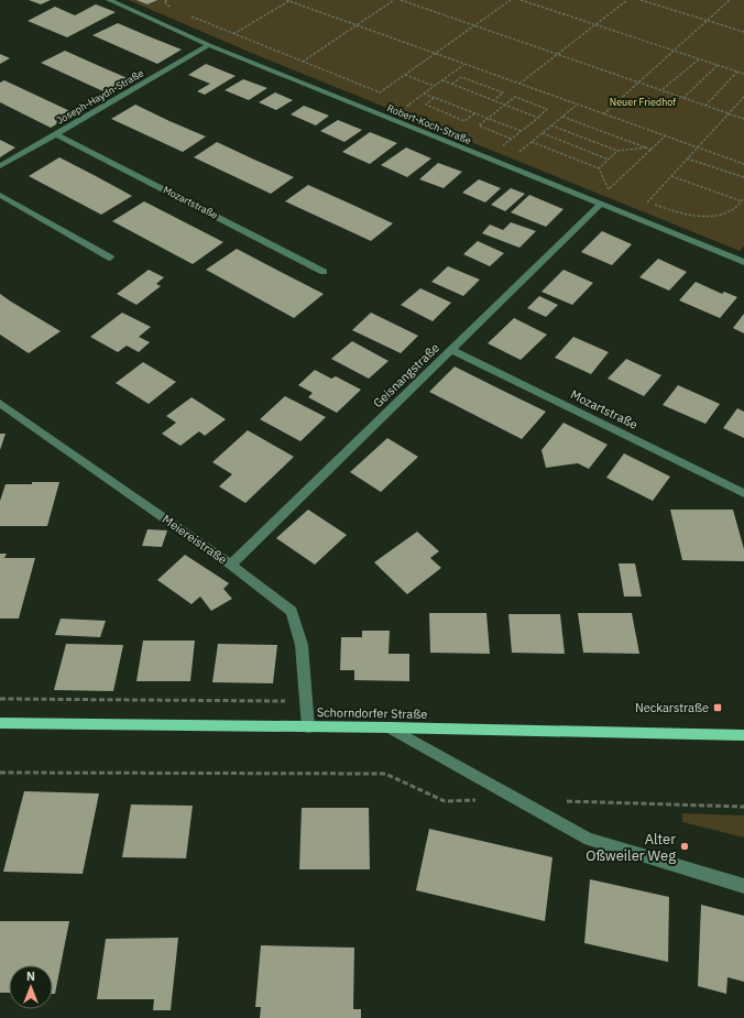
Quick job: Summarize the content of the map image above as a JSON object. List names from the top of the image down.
{
  "streets": {
    "main road": ["Schorndorfer Straße"],
    "street": [
      "Joseph-Haydn-Straße",
      "Robert-Koch-Straße",
      "Mozartstraße",
      "Geisnangstraße",
      "Meiereistraße"
    ]
  },
  "crossings": [
    ["Joseph-Haydn-Straße", "Robert-Koch-Straße"],
    ["Joseph-Haydn-Straße", "Mozartstraße"],
    ["Robert-Koch-Straße", "Geisnangstraße"],
    ["Mozartstraße", "Geisnangstraße"],
    ["Geisnangstraße", "Meiereistraße"],
    ["Meiereistraße", "Schorndorfer Straße"]
  ],
  "parks": ["Neuer Friedhof"],
  "places": {
    "transit": ["Neckarstraße"],
    "other": ["Alter Oßweiler Weg"]
  },
  "north": "top"
}
